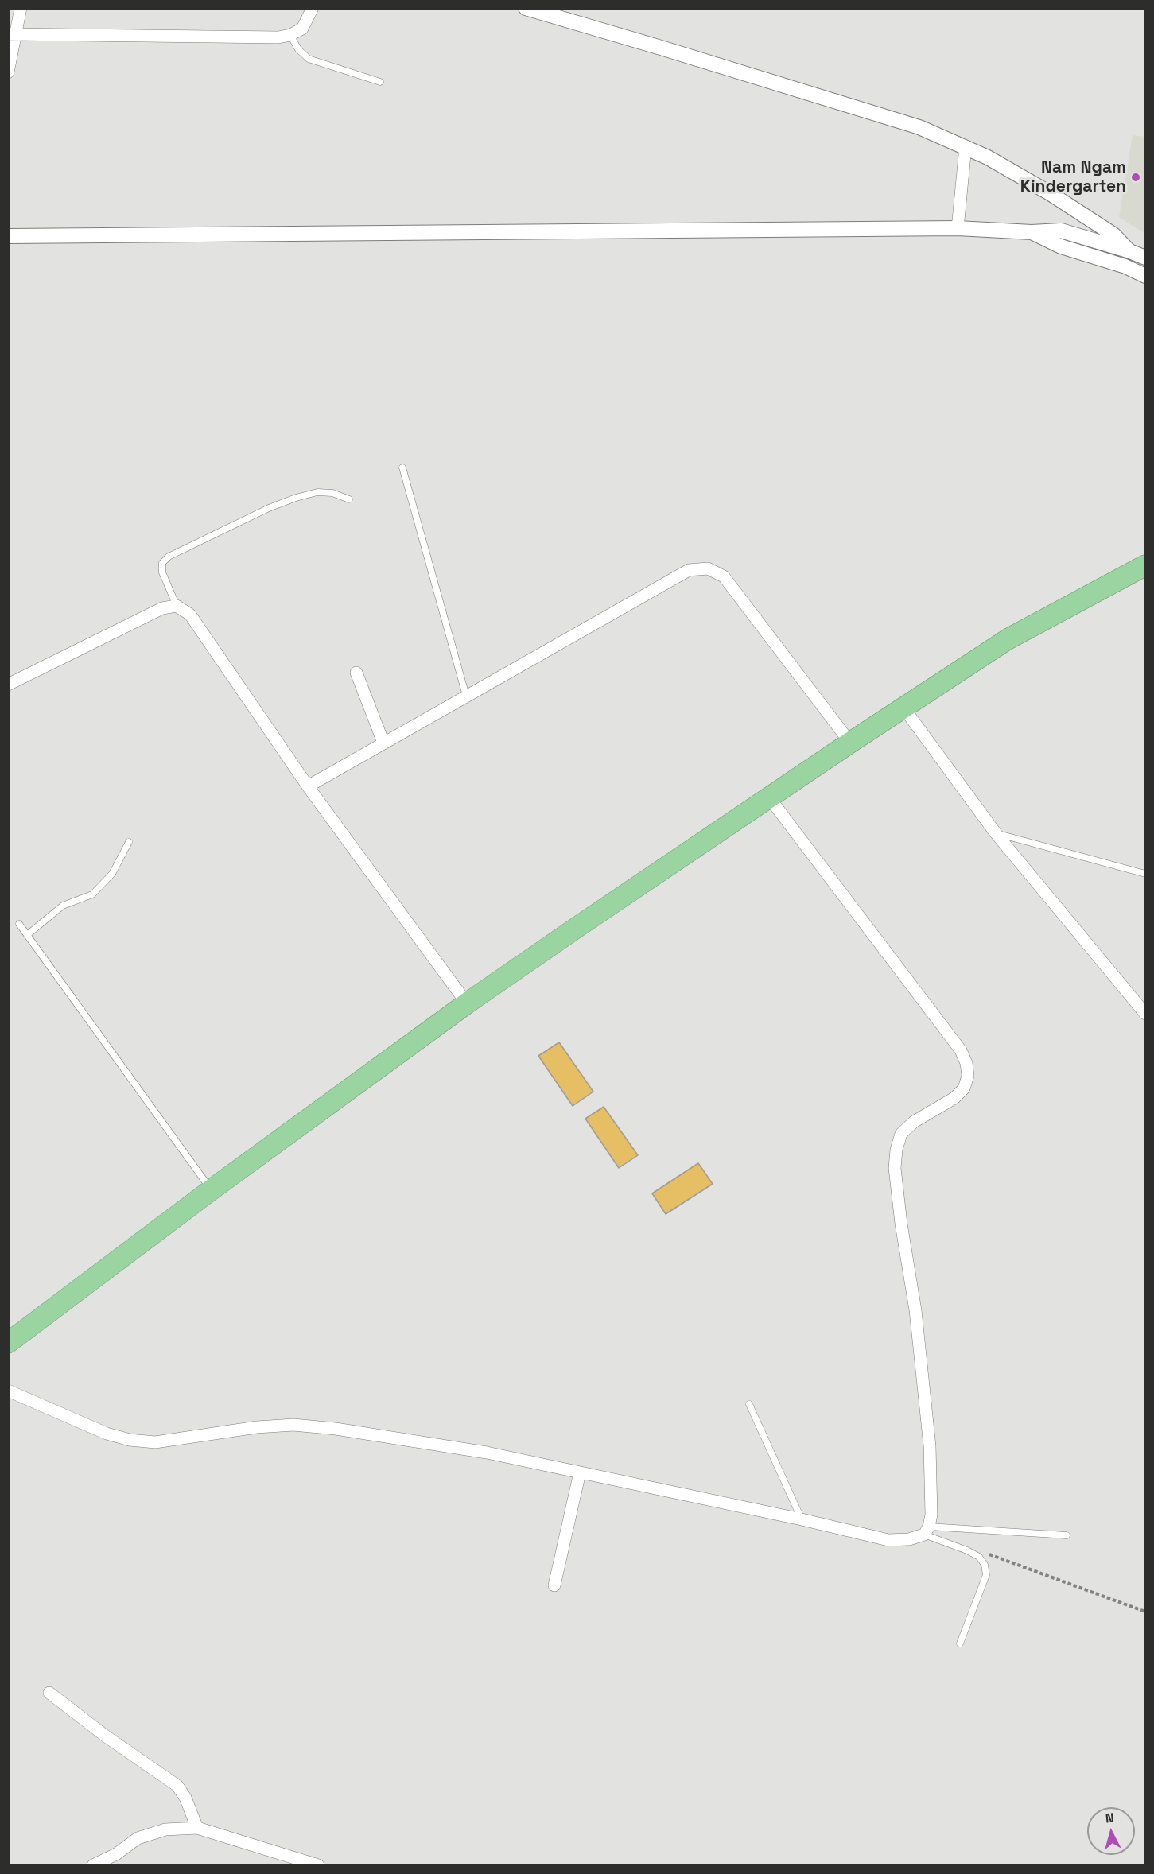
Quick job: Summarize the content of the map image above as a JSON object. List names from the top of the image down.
{
  "places": ["Nam Ngam Kindergarten"],
  "north": "top"
}
